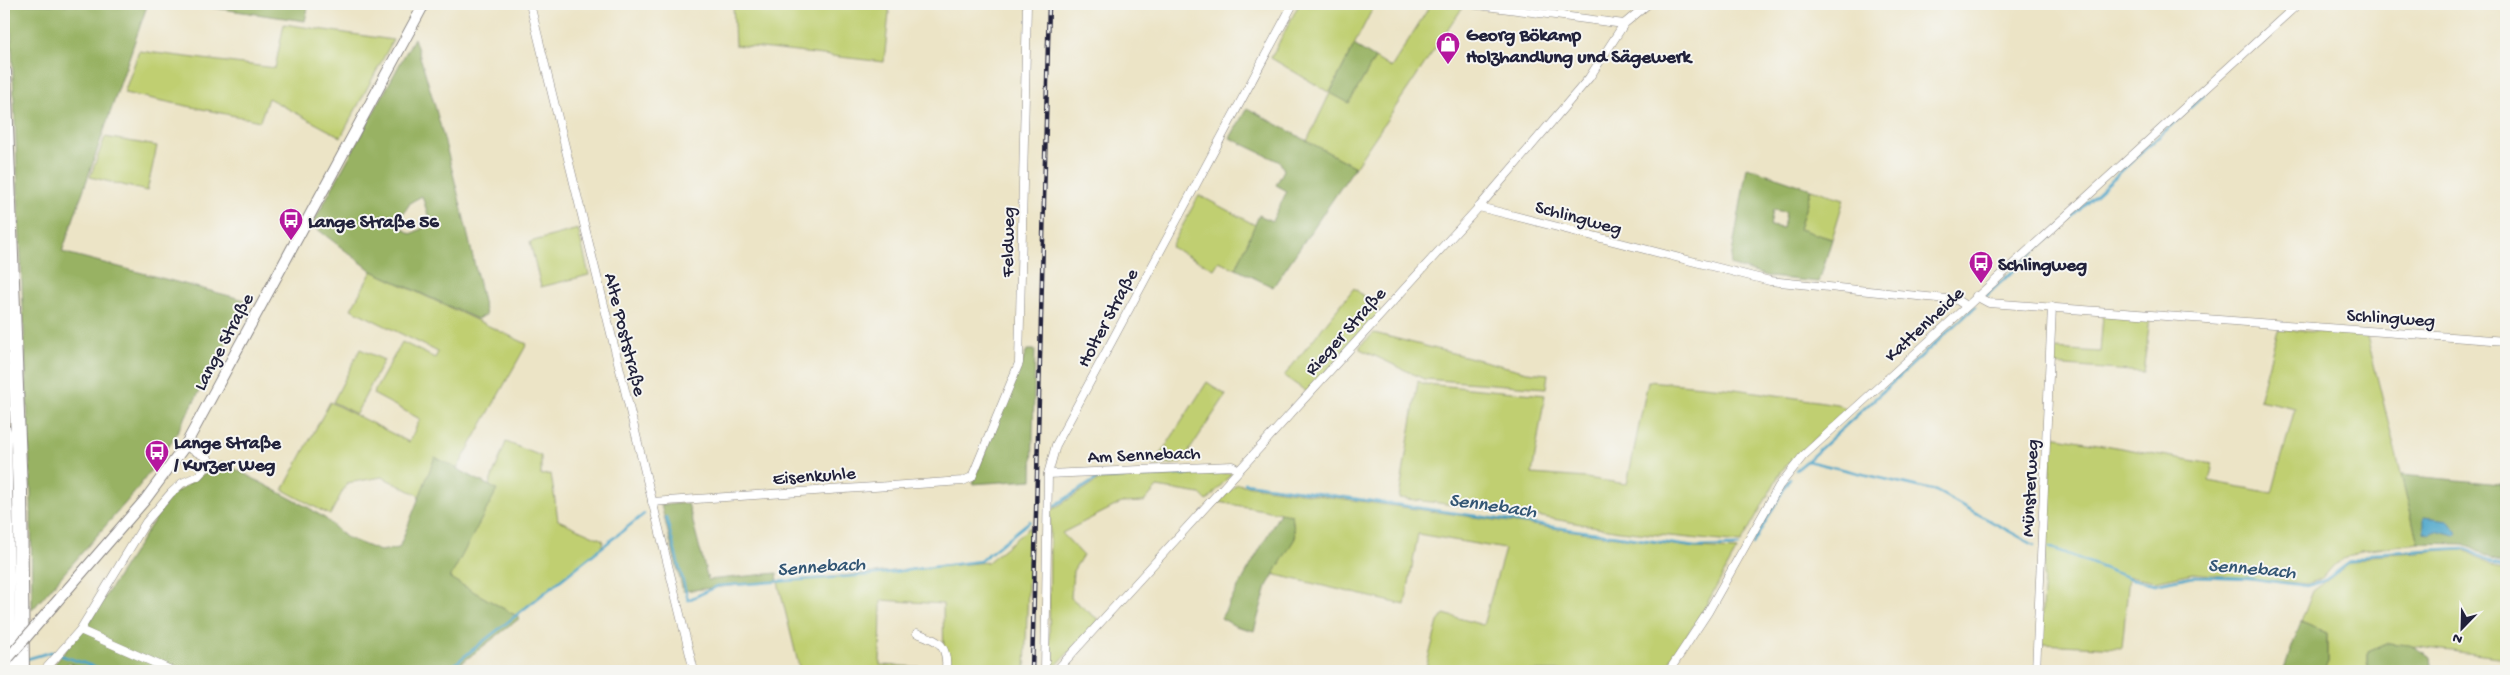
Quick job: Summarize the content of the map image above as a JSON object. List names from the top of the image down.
{
  "streets": {
    "street": [
      "Schlingweg",
      "Feldweg",
      "Holter Straße",
      "Kattenheide",
      "Rieger Straße",
      "Alte Poststraße",
      "Lange Straße",
      "Am Sennebach",
      "Eisenkuhle",
      "Münsterweg"
    ]
  },
  "crossings": [
    ["Schlingweg", "Kattenheide"],
    ["Schlingweg", "Rieger Straße"],
    ["Schlingweg", "Münsterweg"],
    ["Feldweg", "Eisenkuhle"],
    ["Holter Straße", "Am Sennebach"],
    ["Rieger Straße", "Am Sennebach"],
    ["Alte Poststraße", "Eisenkuhle"]
  ],
  "water": ["Sennebach"],
  "places": {
    "shop": ["Georg Bökamp Holzhandlung und Sägewerk"],
    "bus stop": ["Lange Straße 56", "Schlingweg", "Lange Straße / Kurzer Weg"]
  },
  "north": "bottom left"
}
